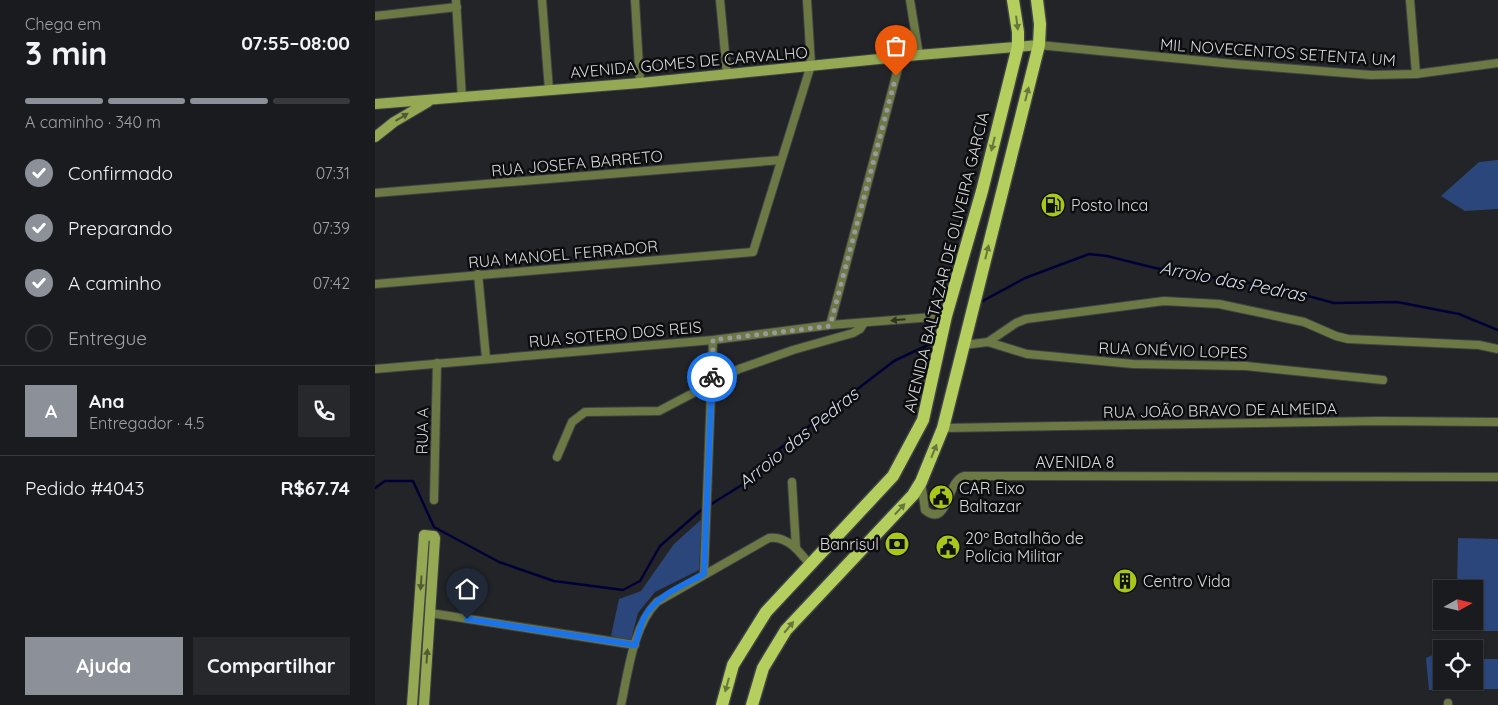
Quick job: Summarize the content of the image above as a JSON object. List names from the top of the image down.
{
  "streets": {
    "main road": ["AVENIDA BALTAZAR DE OLIVEIRA GARCIA"],
    "street": [
      "MIL NOVECENTOS SETENTA UM",
      "AVENIDA GOMES DE CARVALHO",
      "RUA JOSEFA BARRETO",
      "RUA MANOEL FERRADOR",
      "RUA SOTERO DOS REIS",
      "RUA ONÉVIO LOPES",
      "RUA JOÃO BRAVO DE ALMEIDA",
      "RUA A",
      "AVENIDA 8"
    ]
  },
  "crossings": [
    ["MIL NOVECENTOS SETENTA UM", "AVENIDA GOMES DE CARVALHO"],
    ["AVENIDA GOMES DE CARVALHO", "AVENIDA BALTAZAR DE OLIVEIRA GARCIA"],
    ["RUA JOSEFA BARRETO", "RUA MANOEL FERRADOR"],
    ["AVENIDA BALTAZAR DE OLIVEIRA GARCIA", "RUA SOTERO DOS REIS"],
    ["RUA SOTERO DOS REIS", "RUA A"]
  ],
  "water": ["Arroio das Pedras"],
  "places": {
    "fuel station": ["Posto Inca"],
    "public building": ["CAR Eixo Baltazar", "20º Batalhão de Polícia Militar"],
    "bank": ["Banrisul"],
    "building": ["Centro Vida"]
  },
  "north": "right",
  "page": {
    "heading": ["3 min", "Chega em", "07:55–08:00"],
    "panel": [
      "Ana",
      "Entregador · 4.5",
      "Pedido #4043",
      "R$67.74"
    ],
    "bar": "A caminho · 340 m",
    "list": [
      ["Confirmado", "07:31"],
      ["Preparando", "07:39"],
      ["A caminho", "07:42"],
      "Entregue"
    ],
    "round": "A",
    "buttons": ["Ajuda", "Compartilhar"]
  }
}
